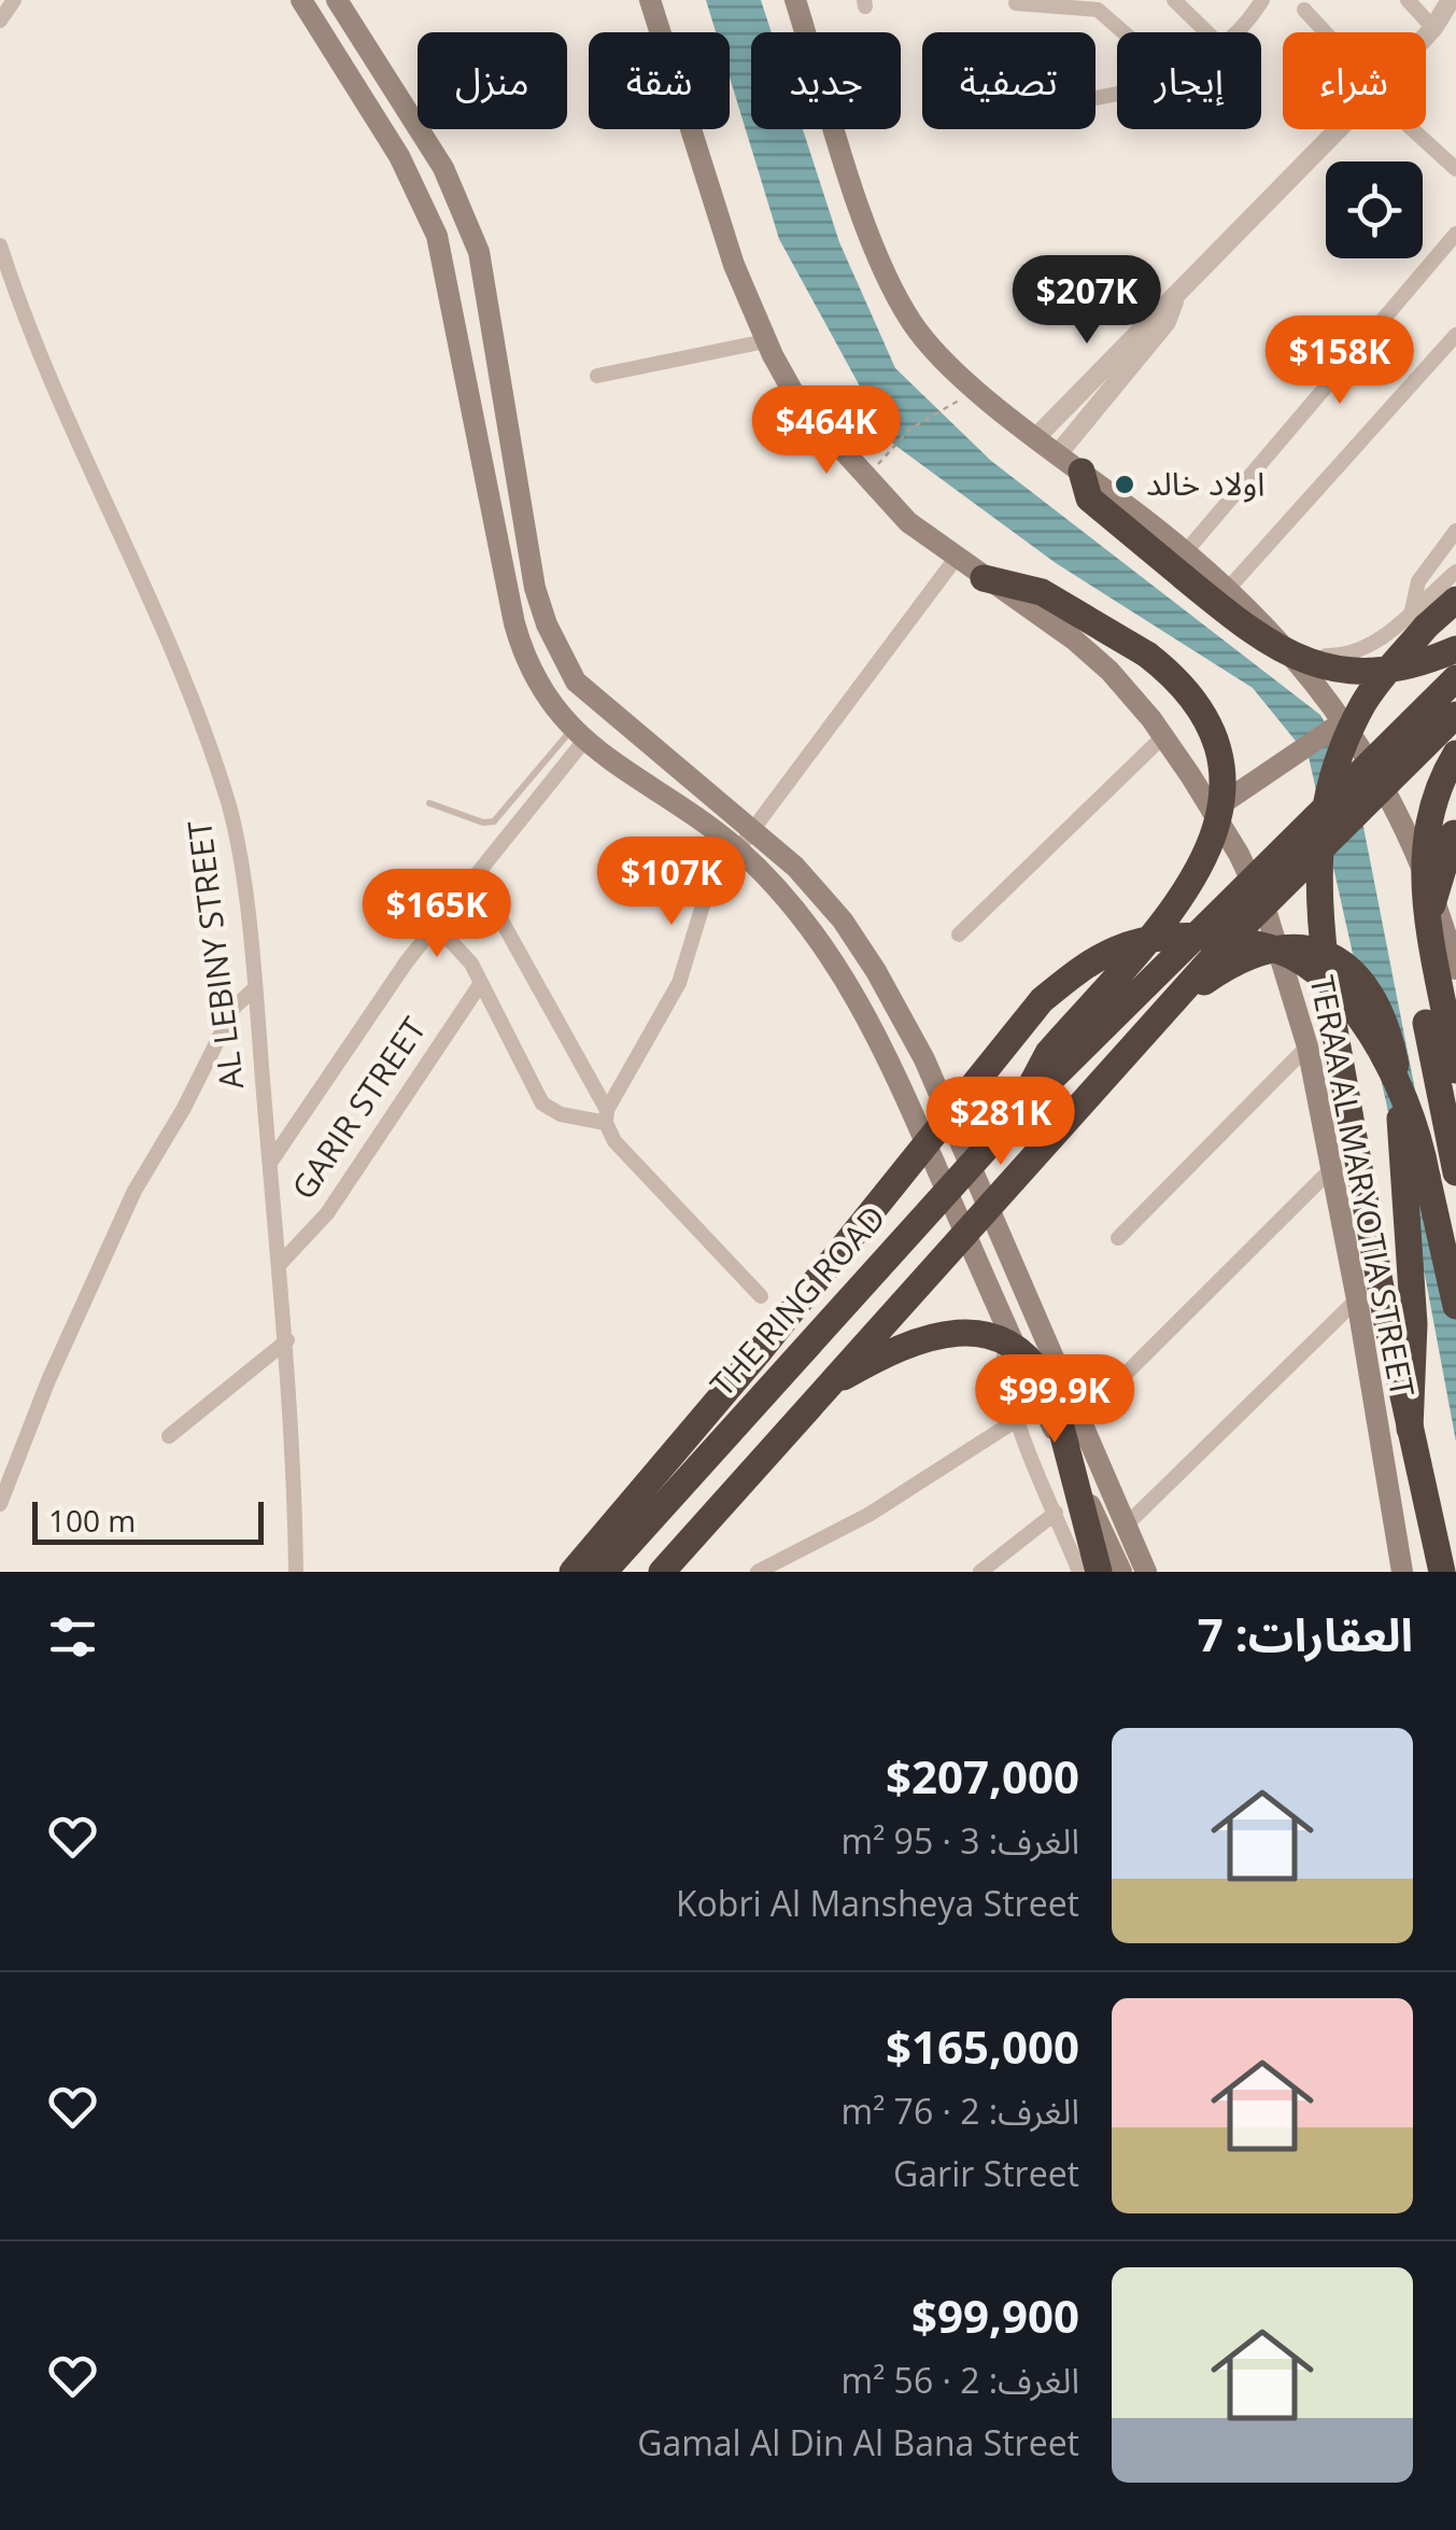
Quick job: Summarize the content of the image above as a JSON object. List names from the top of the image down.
{
  "streets": {
    "highway": ["THE RING ROAD"],
    "main road": ["TERAA AL MARYOTIA STREET"],
    "street": ["AL LEBINY STREET", "GARIR STREET"]
  },
  "crossings": [
    ["AL LEBINY STREET", "GARIR STREET"]
  ],
  "places": ["اولاد خالد"],
  "scale_bar": "100 m",
  "page": {
    "chip": [
      "شراء",
      "إيجار",
      "تصفية",
      "جديد",
      "شقة",
      "منزل"
    ],
    "price": [
      "$207K",
      "$158K",
      "$464K",
      "$107K",
      "$165K",
      "$281K",
      "$99.9K"
    ],
    "scale": "100 m",
    "heading": "العقارات: 7",
    "list": [
      {
        "name": "$207,000",
        "note": "الغرف: 3 · 95 m² · Kobri Al Mansheya Street"
      },
      {
        "name": "$165,000",
        "note": "الغرف: 2 · 76 m² · Garir Street"
      },
      {
        "name": "$99,900",
        "note": "الغرف: 2 · 56 m² · Gamal Al Din Al Bana Street"
      }
    ]
  }
}
